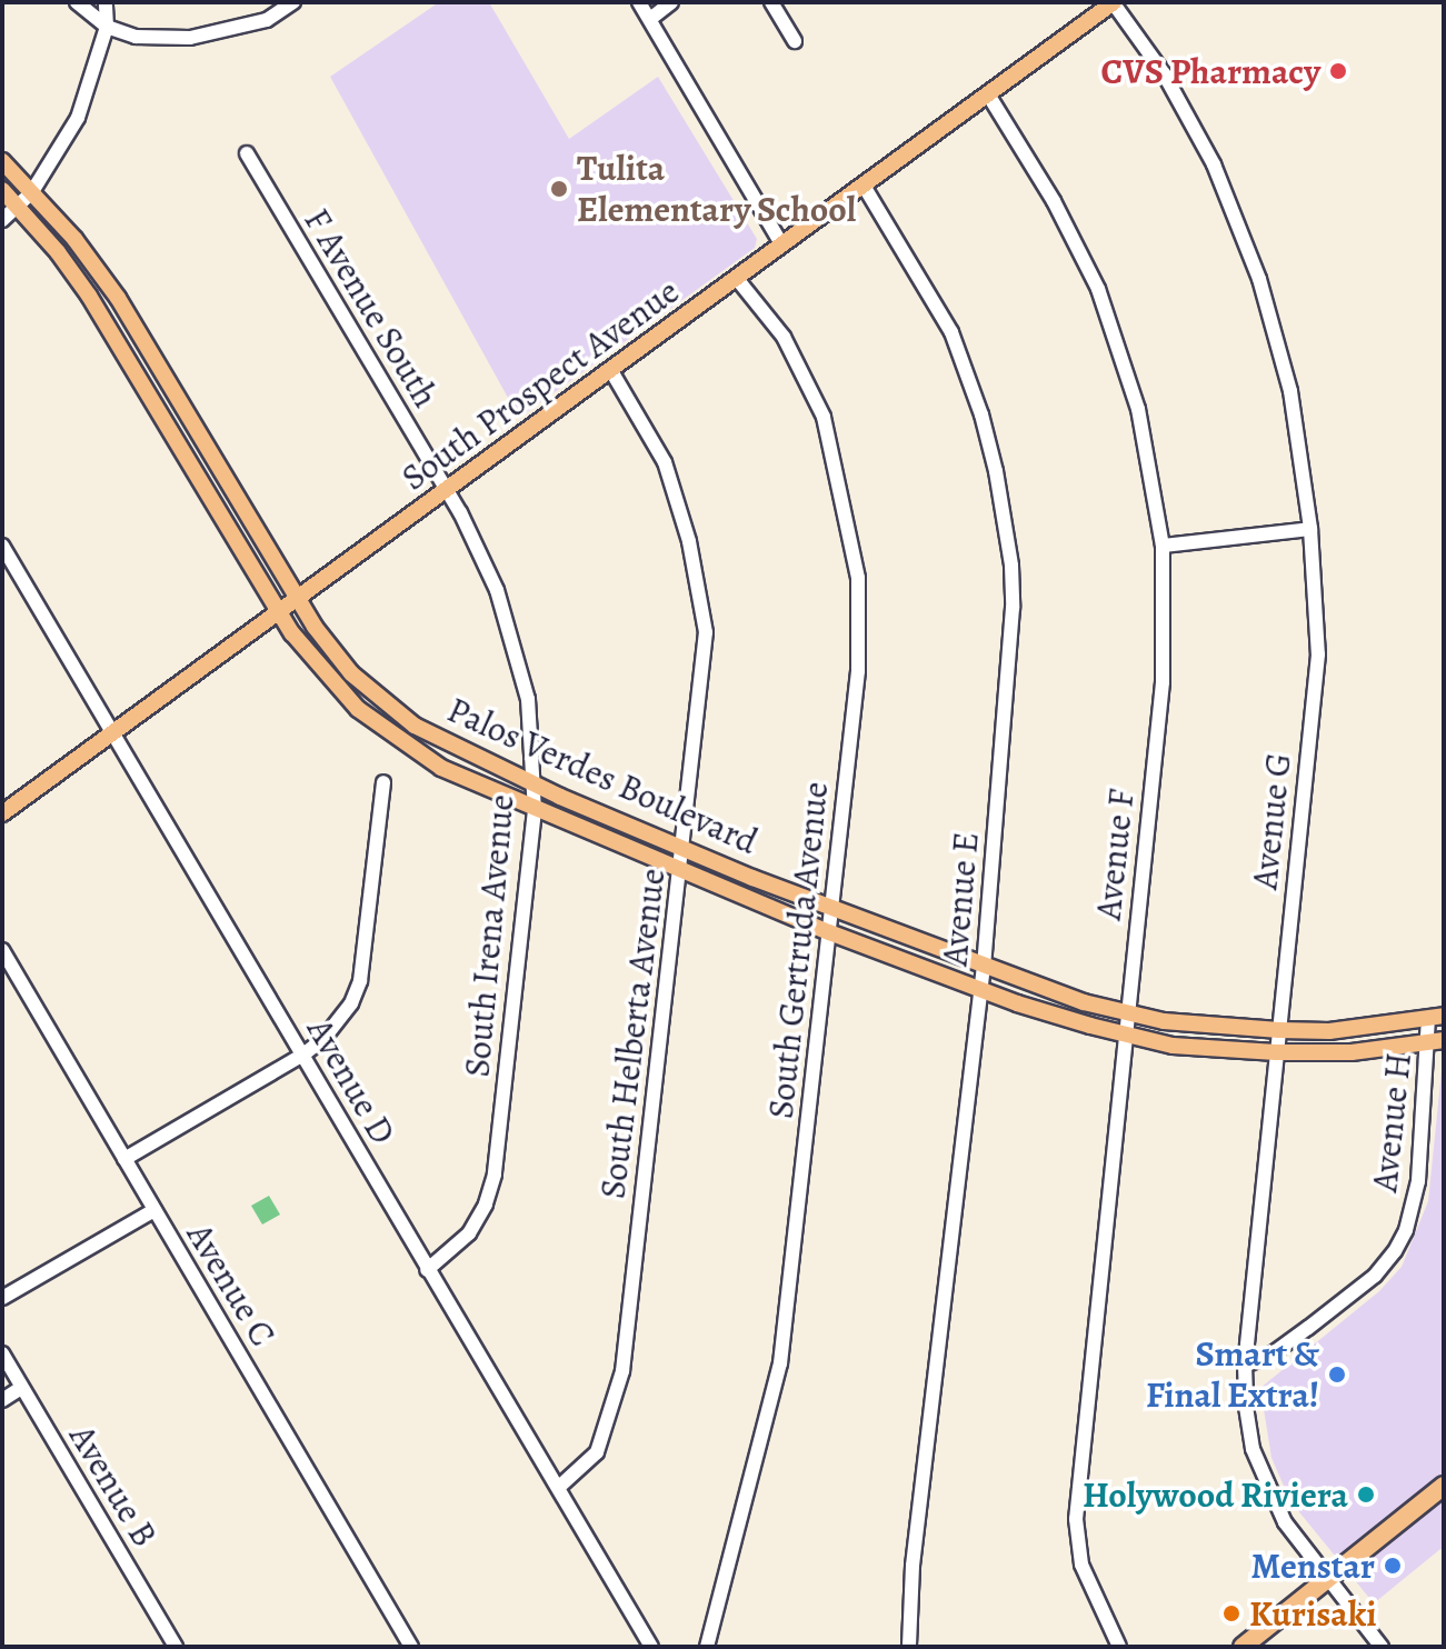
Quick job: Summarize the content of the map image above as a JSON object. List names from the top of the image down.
{
  "streets": {
    "main road": ["South Prospect Avenue", "Palos Verdes Boulevard"],
    "street": [
      "F Avenue South",
      "Avenue G",
      "Avenue F",
      "Avenue E",
      "South Irena Avenue",
      "South Gertruda Avenue",
      "South Helberta Avenue",
      "Avenue D",
      "Avenue H",
      "Avenue C",
      "Avenue B"
    ]
  },
  "crossings": [
    ["F Avenue South", "South Prospect Avenue"],
    ["F Avenue South", "South Irena Avenue"],
    ["South Prospect Avenue", "Palos Verdes Boulevard"],
    ["South Prospect Avenue", "Avenue G"],
    ["South Prospect Avenue", "Avenue F"],
    ["South Prospect Avenue", "Avenue E"],
    ["South Prospect Avenue", "South Irena Avenue"],
    ["South Prospect Avenue", "South Gertruda Avenue"],
    ["South Prospect Avenue", "South Helberta Avenue"],
    ["South Prospect Avenue", "Avenue D"],
    ["Palos Verdes Boulevard", "Avenue G"],
    ["Palos Verdes Boulevard", "Avenue F"],
    ["Palos Verdes Boulevard", "Avenue E"],
    ["Palos Verdes Boulevard", "South Irena Avenue"],
    ["Palos Verdes Boulevard", "South Gertruda Avenue"],
    ["Palos Verdes Boulevard", "South Helberta Avenue"],
    ["Palos Verdes Boulevard", "Avenue H"],
    ["Avenue G", "Avenue H"],
    ["South Irena Avenue", "Avenue D"],
    ["South Helberta Avenue", "Avenue D"]
  ],
  "places": [
    "CVS Pharmacy",
    "Tulita Elementary School",
    "Smart & Final Extra!",
    "Holywood Riviera",
    "Menstar",
    "Kurisaki"
  ]
}
